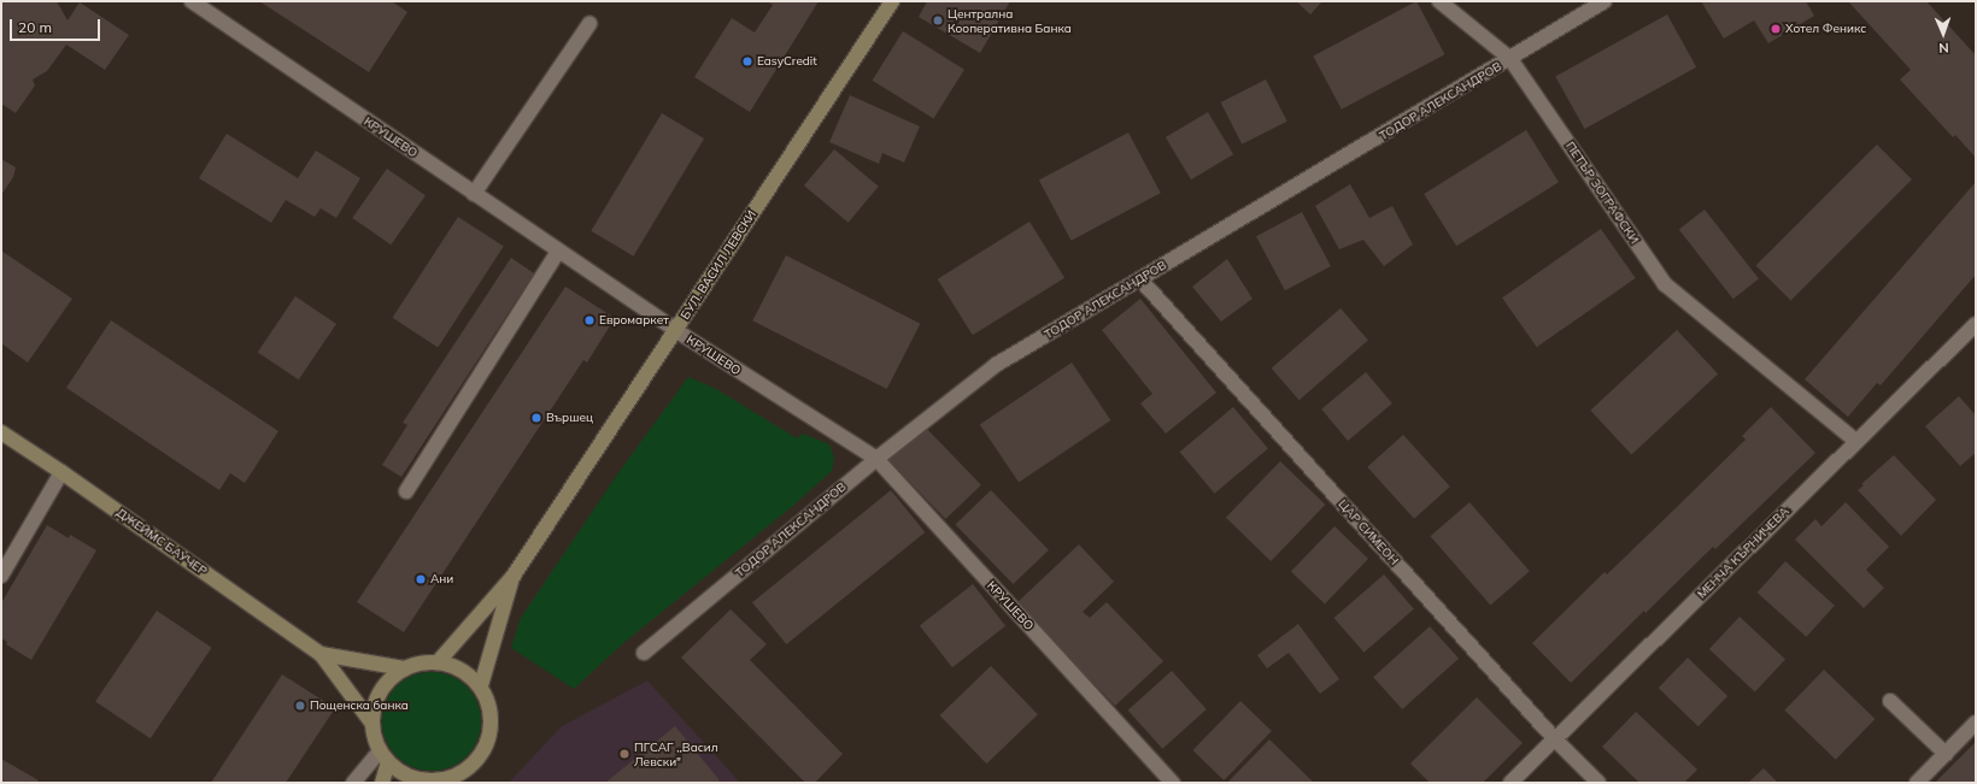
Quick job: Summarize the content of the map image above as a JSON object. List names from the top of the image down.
{
  "streets": {
    "street": [
      "ТОДОР АЛЕКСАНДРОВ",
      "КРУШЕВО",
      "ПЕТЪР ЗОГРАФСКИ",
      "БУЛ. ВАСИЛ ЛЕВСКИ",
      "ЦАР СИМЕОН",
      "ДЖЕЙМС БАУЧЕР",
      "МЕНЧА КЪРНИЧЕВА"
    ]
  },
  "crossings": [
    ["ТОДОР АЛЕКСАНДРОВ", "КРУШЕВО"],
    ["ТОДОР АЛЕКСАНДРОВ", "ПЕТЪР ЗОГРАФСКИ"],
    ["ТОДОР АЛЕКСАНДРОВ", "ЦАР СИМЕОН"],
    ["КРУШЕВО", "БУЛ. ВАСИЛ ЛЕВСКИ"],
    ["ПЕТЪР ЗОГРАФСКИ", "МЕНЧА КЪРНИЧЕВА"],
    ["ЦАР СИМЕОН", "МЕНЧА КЪРНИЧЕВА"]
  ],
  "places": [
    "Централна Кооперативна Банка",
    "Хотел Феникс",
    "EasyCredit",
    "Евромаркет",
    "Вършец",
    "Ани",
    "Пощенска банка",
    "ПГСАГ ,,Васил Левски\""
  ],
  "scale_bar": "20 m",
  "north": "bottom"
}
